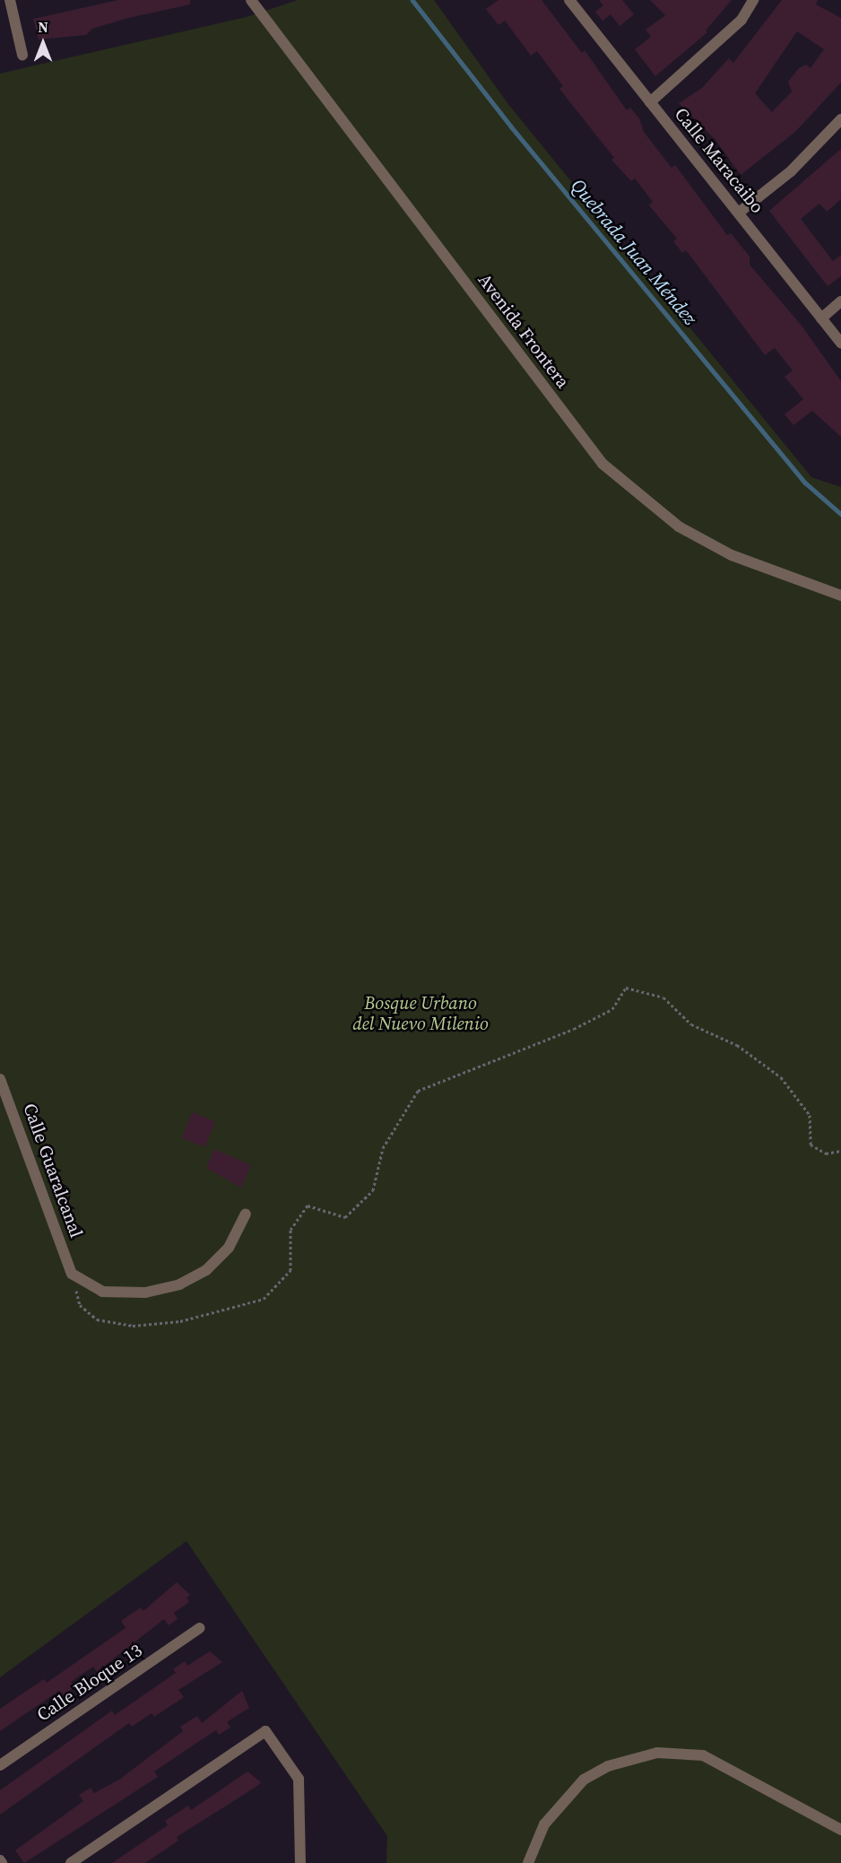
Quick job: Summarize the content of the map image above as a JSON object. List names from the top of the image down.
{
  "streets": {
    "street": [
      "Calle Maracaibo",
      "Avenida Frontera",
      "Calle Guaralcanal",
      "Calle Bloque 13"
    ]
  },
  "water": ["Quebrada Juan Méndez"],
  "parks": ["Bosque Urbano del Nuevo Milenio"],
  "north": "top"
}
